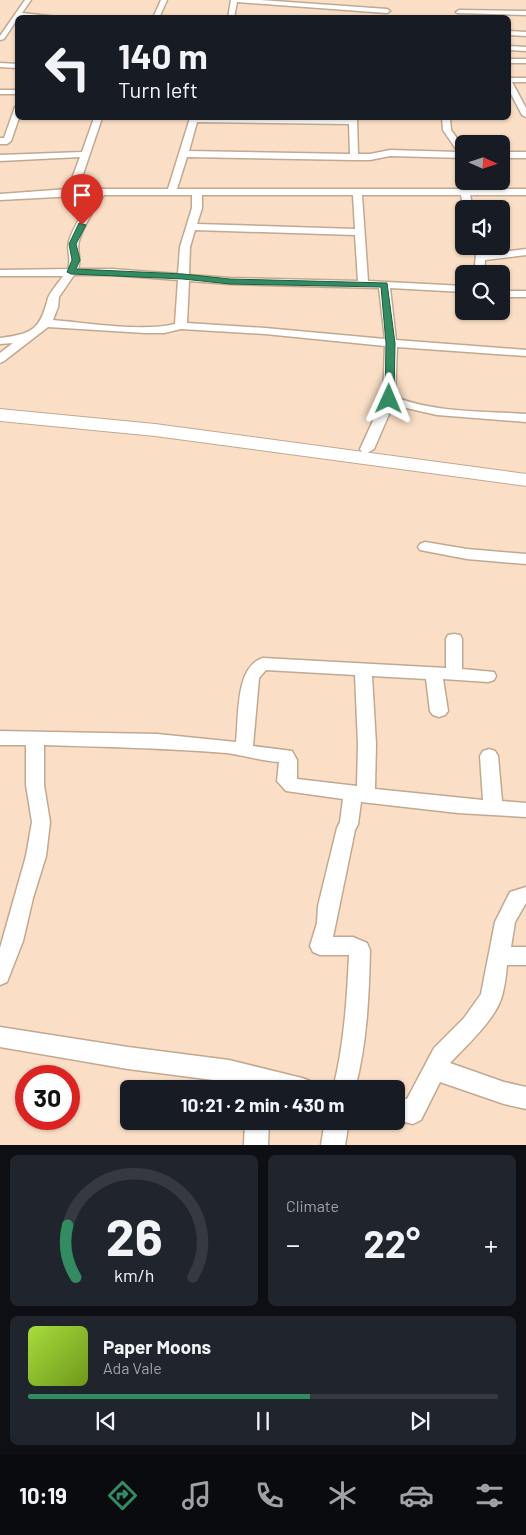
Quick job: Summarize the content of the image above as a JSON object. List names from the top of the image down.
{
  "north": "right",
  "page": {
    "turn": ["140 m", "Turn left"],
    "limit": "30",
    "trip": "10:21 · 2 min · 430 m",
    "tile": "Climate",
    "heat": ["−", "22°", "+"],
    "song": ["Paper Moons", "Ada Vale"],
    "tabs": "10:19",
    "gauge": ["26", "km/h"]
  }
}
